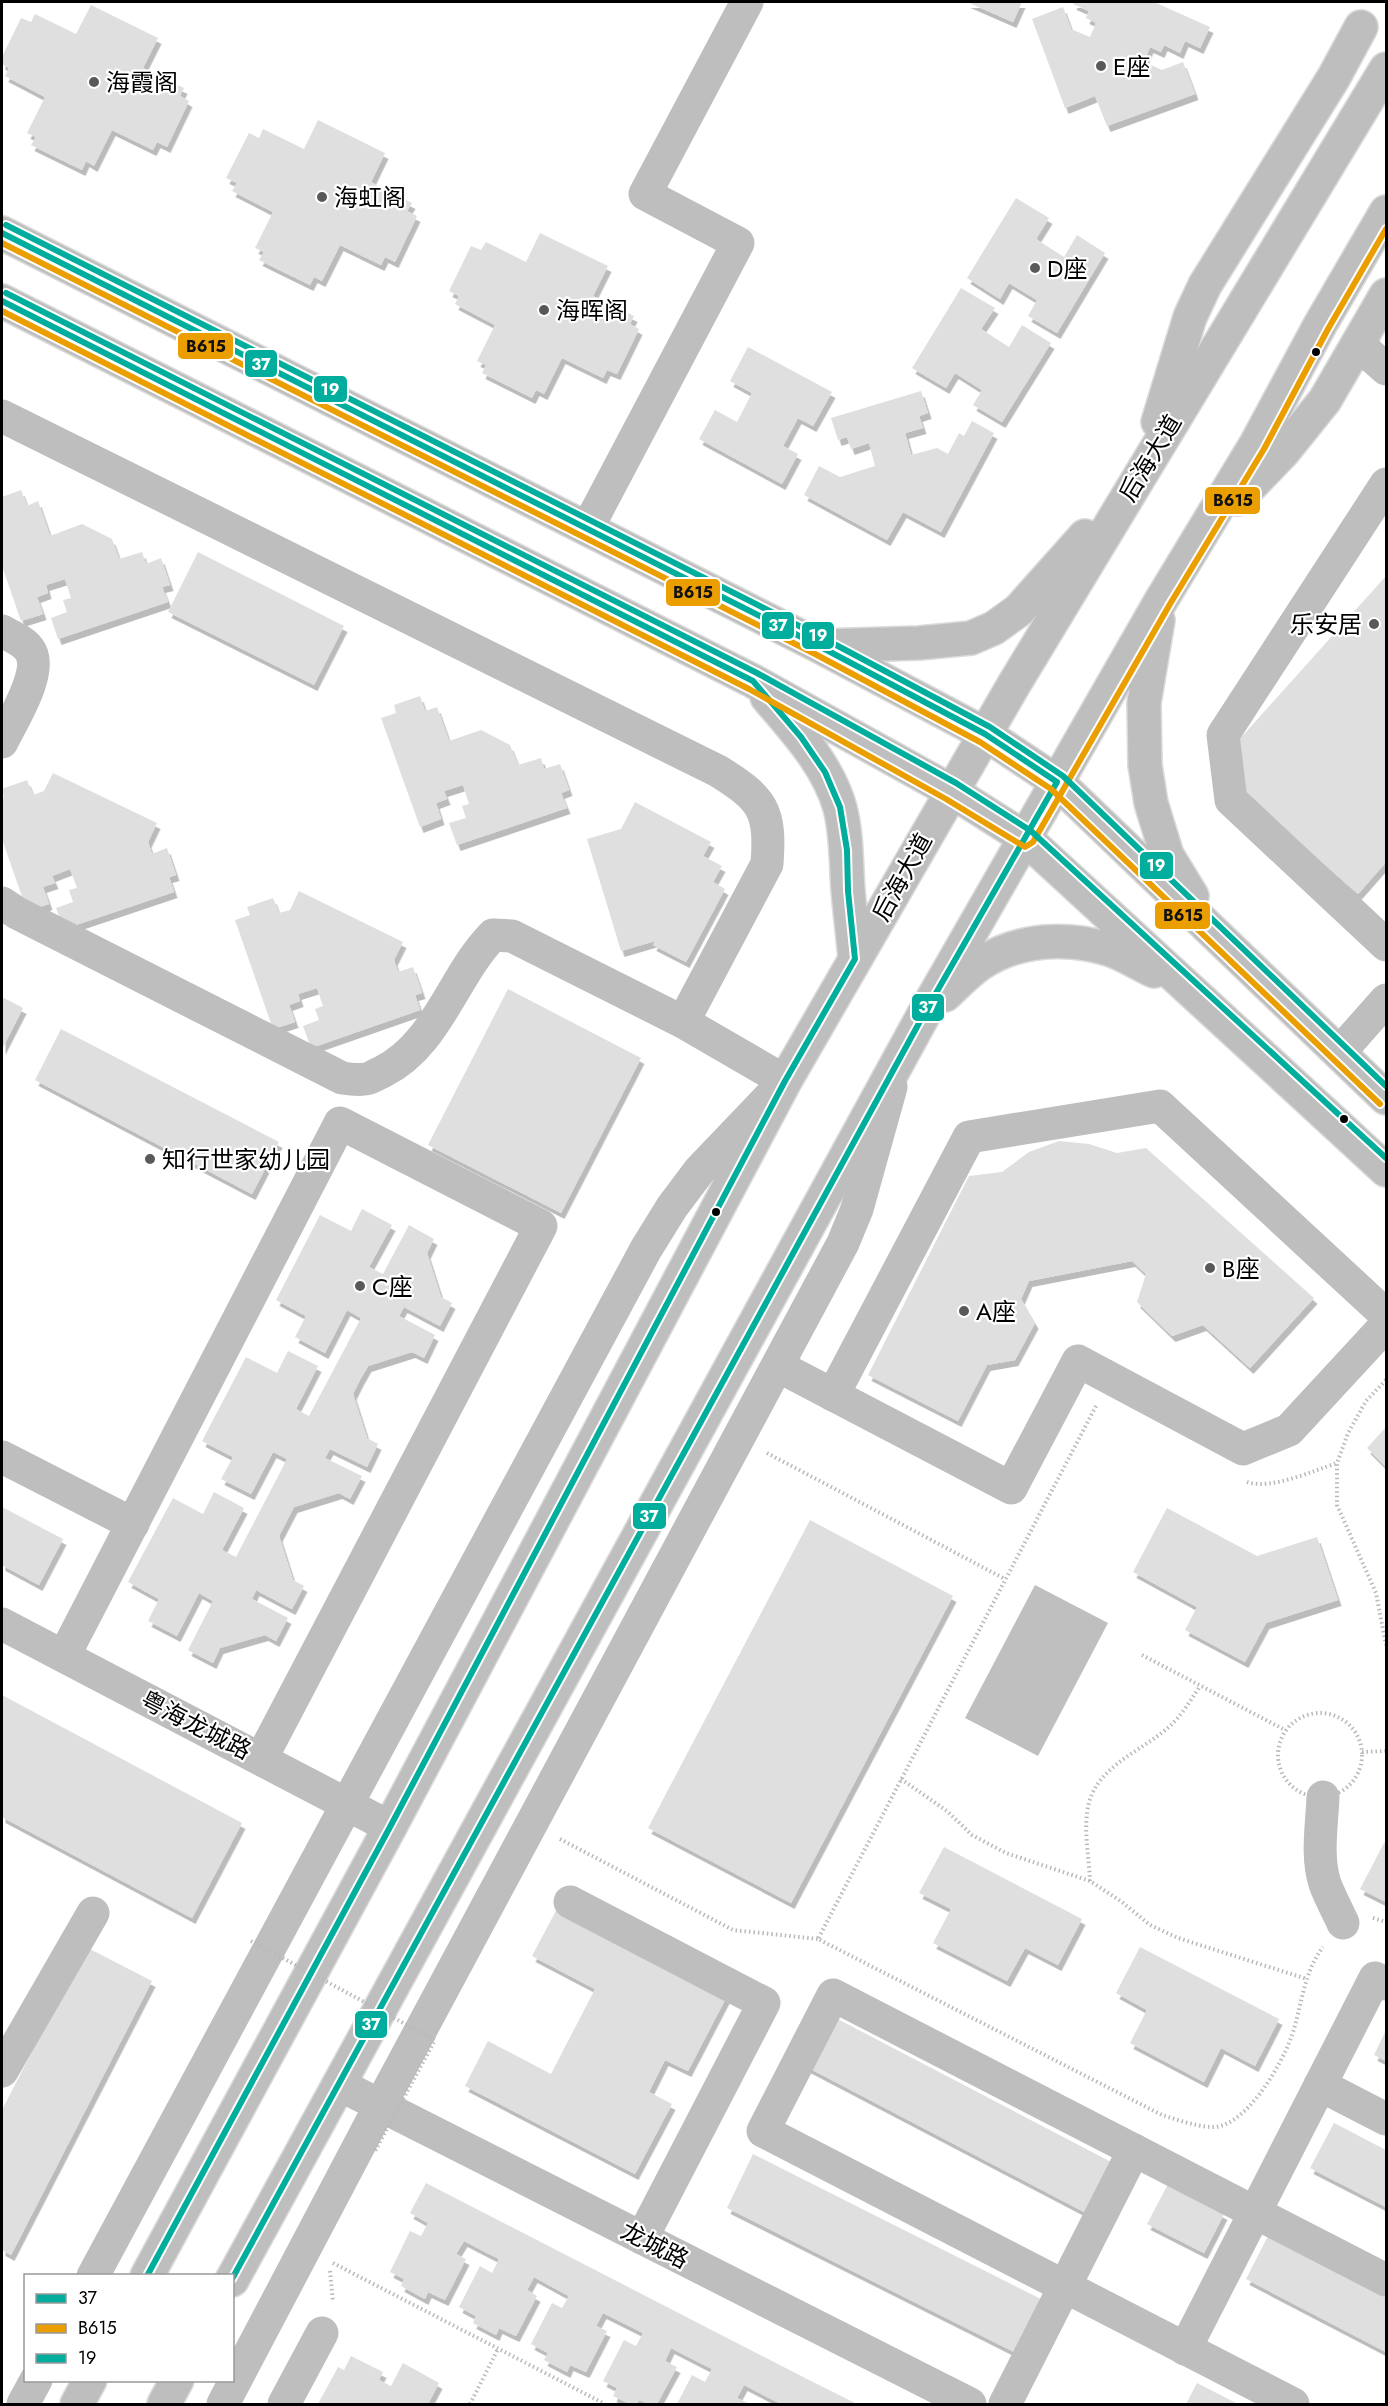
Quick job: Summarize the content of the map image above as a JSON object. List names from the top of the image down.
{
  "streets": {
    "main road": ["后海大道", "粤海龙城路", "龙城路"]
  },
  "crossings": [
    ["后海大道", "粤海龙城路"]
  ],
  "places": [
    "E座",
    "海霞阁",
    "海虹阁",
    "D座",
    "海晖阁",
    "乐安居",
    "知行世家幼儿园",
    "B座",
    "C座",
    "A座"
  ],
  "lines": ["transit line 19", "transit line B615", "transit line 37"],
  "legend": ["37", "B615", "19"]
}
